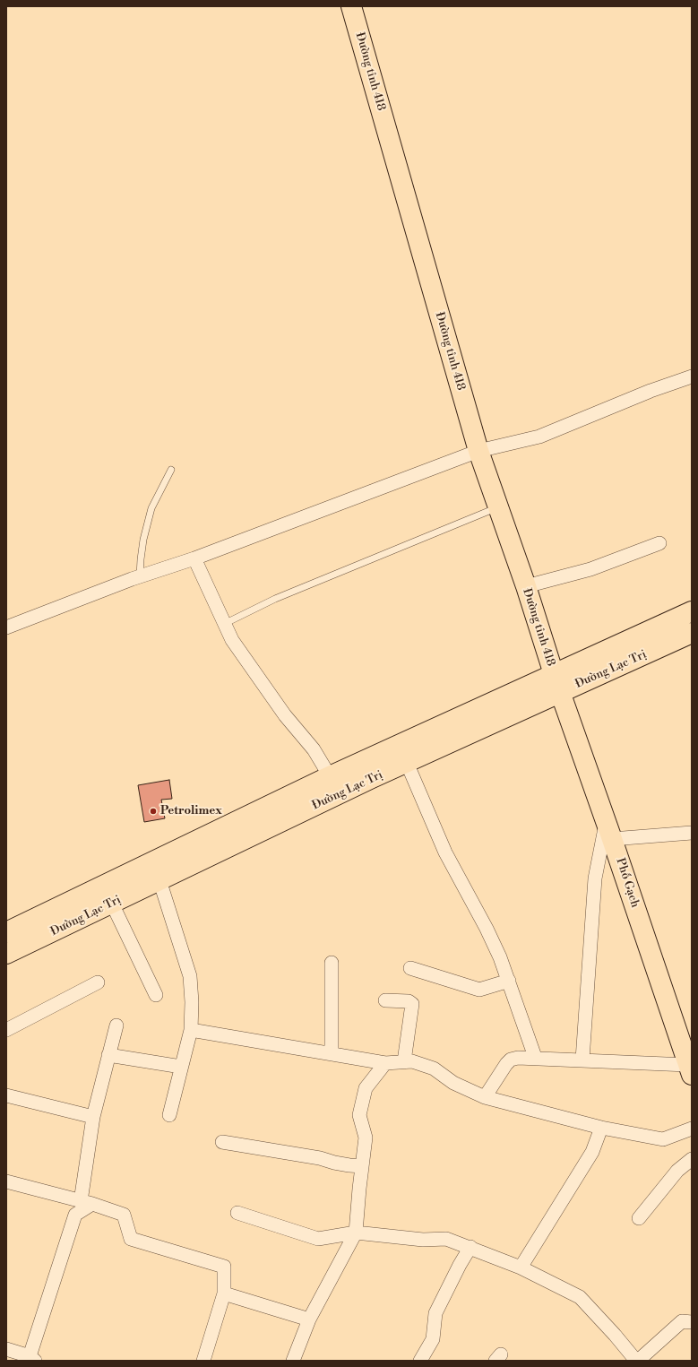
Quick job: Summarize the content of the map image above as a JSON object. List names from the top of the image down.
{
  "streets": {
    "main road": ["Đường tỉnh 418", "Đường Lạc Trị", "Phố Gạch"]
  },
  "crossings": [
    ["Đường tỉnh 418", "Đường Lạc Trị"],
    ["Đường tỉnh 418", "Phố Gạch"],
    ["Đường Lạc Trị", "Phố Gạch"]
  ],
  "places": ["Petrolimex"]
}
